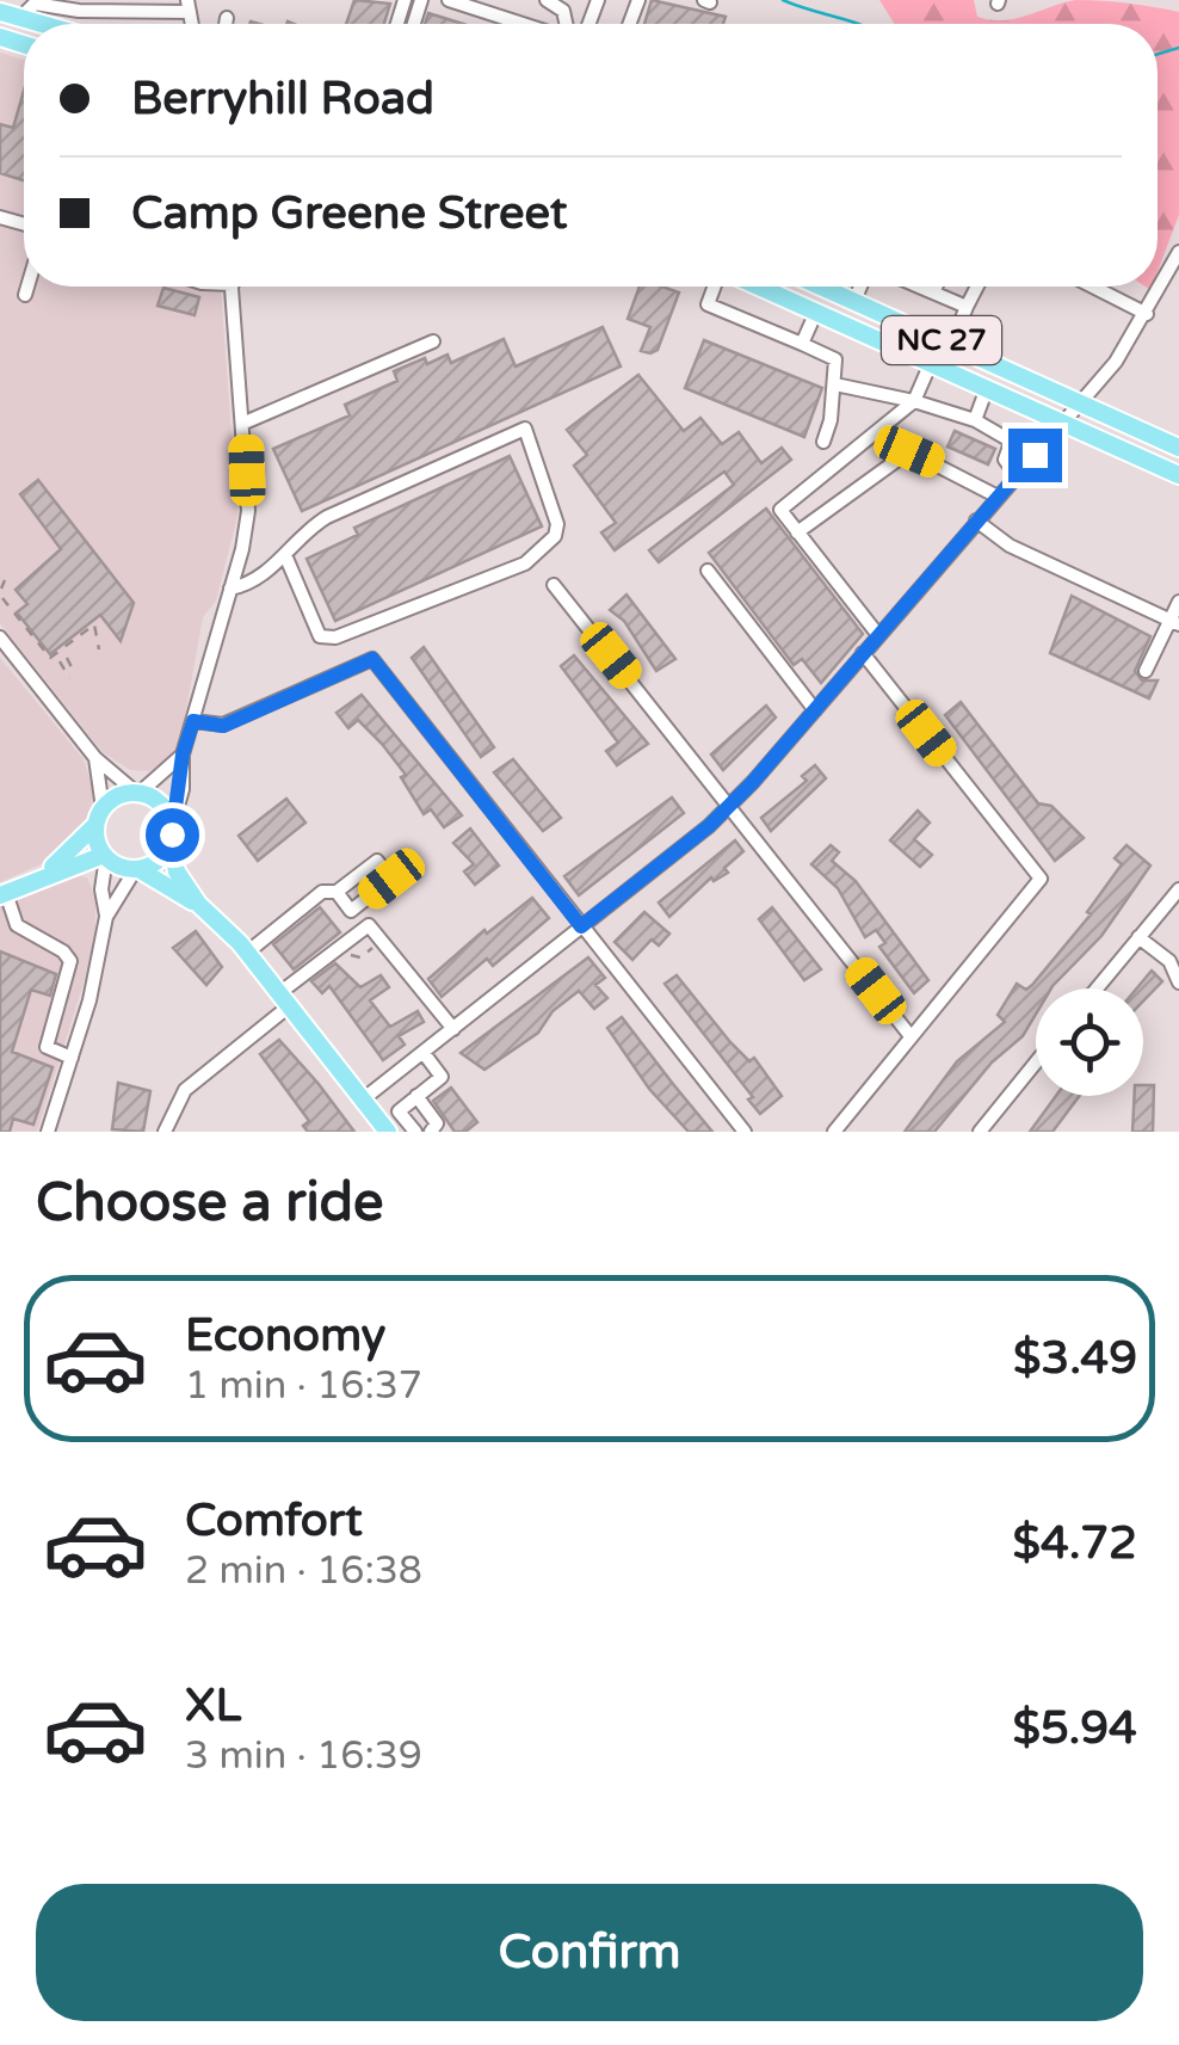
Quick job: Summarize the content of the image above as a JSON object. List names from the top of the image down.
{
  "streets": {
    "main road": ["NC 27"]
  },
  "page": {
    "banner": ["Berryhill Road", "Camp Greene Street"],
    "heading": "Choose a ride",
    "list": [
      {
        "name": "Economy",
        "note": "1 min · 16:37",
        "value": "$3.49"
      },
      {
        "name": "Comfort",
        "note": "2 min · 16:38",
        "value": "$4.72"
      },
      {
        "name": "XL",
        "note": "3 min · 16:39",
        "value": "$5.94"
      }
    ],
    "buttons": "Confirm"
  }
}
